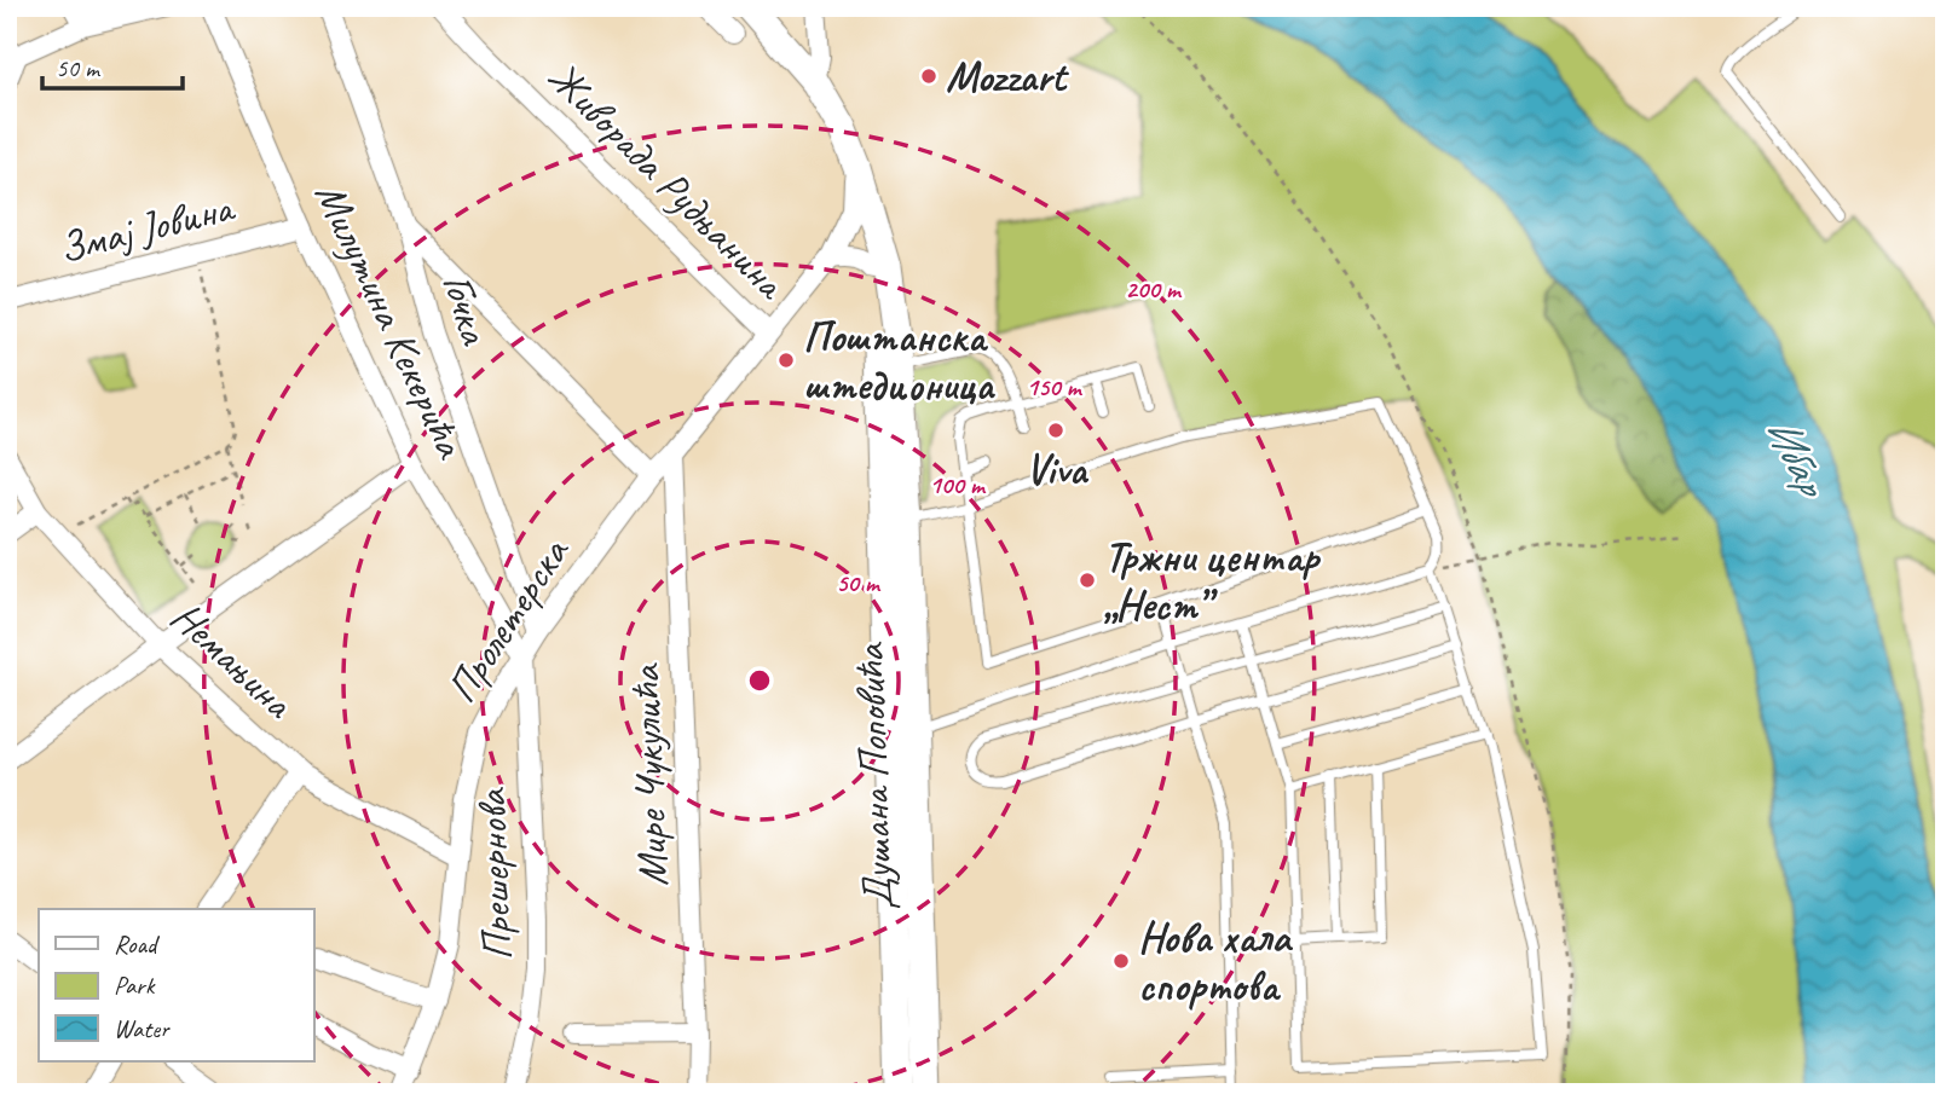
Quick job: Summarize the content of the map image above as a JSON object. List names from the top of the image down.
{
  "streets": {
    "main road": ["Душана Поповића"],
    "street": [
      "Живорада Рудњанина",
      "Змај Јовина",
      "Гочка",
      "Милутина Кекерића",
      "Пролетерска",
      "Немањина",
      "Мире Чукулића",
      "Прешернова"
    ]
  },
  "crossings": [
    ["Живорада Рудњанина", "Пролетерска"],
    ["Змај Јовина", "Милутина Кекерића"],
    ["Гочка", "Пролетерска"],
    ["Милутина Кекерића", "Пролетерска"],
    ["Милутина Кекерића", "Прешернова"],
    ["Пролетерска", "Немањина"],
    ["Пролетерска", "Мире Чукулића"],
    ["Пролетерска", "Душана Поповића"],
    ["Пролетерска", "Прешернова"]
  ],
  "water": ["Ибар"],
  "places": [
    "Mozzart",
    "Поштанска штедионица",
    "Viva",
    "Тржни центар „Нест”",
    "Нова хала спортова"
  ],
  "legend": ["Road", "Park", "Water"],
  "scale_bar": "50 m",
  "rings": [
    "200 m",
    "150 m",
    "100 m",
    "50 m"
  ]
}
